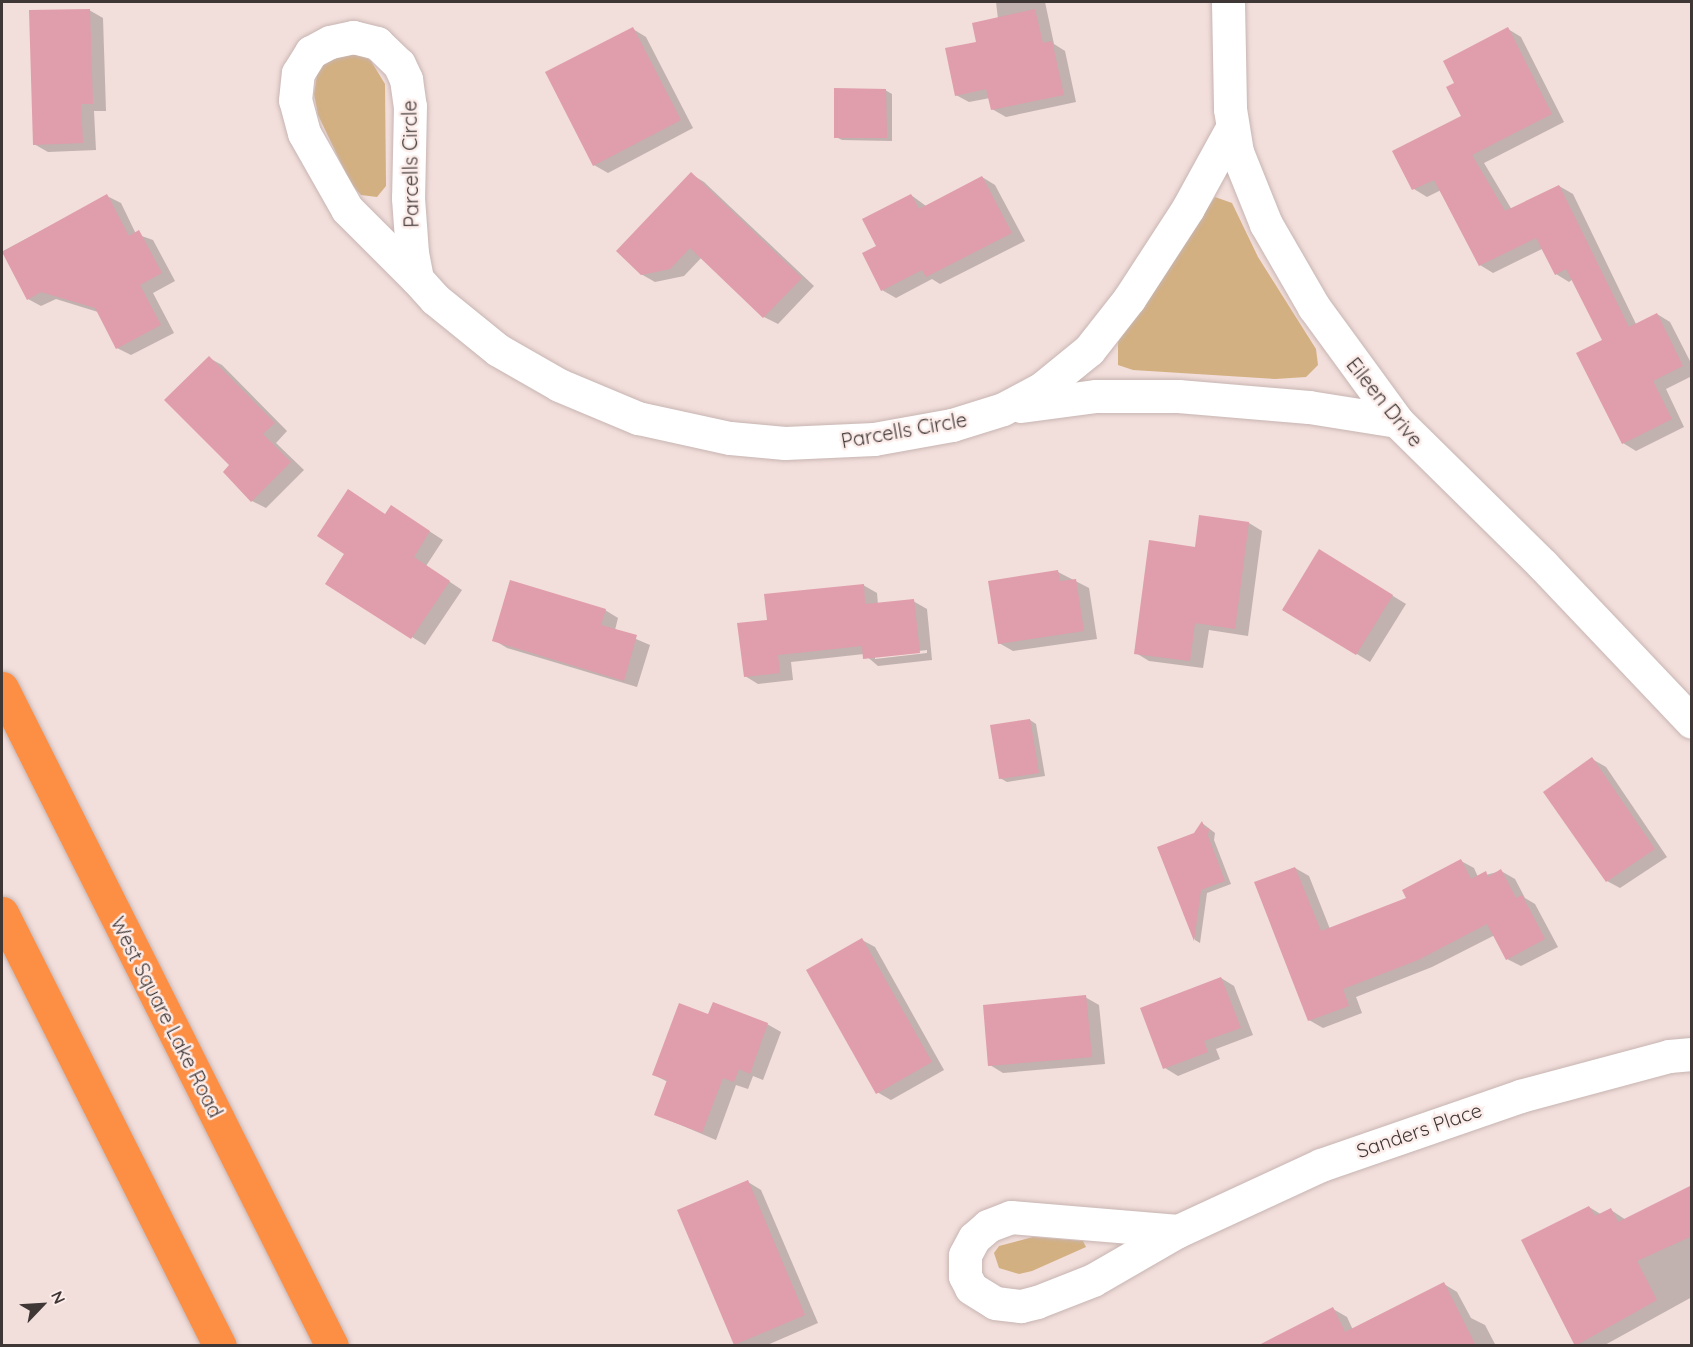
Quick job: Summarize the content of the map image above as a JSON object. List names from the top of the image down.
{
  "streets": {
    "highway": ["West Square Lake Road"],
    "street": ["Parcells Circle", "Eileen Drive", "Sanders Place"]
  },
  "crossings": [
    ["Parcells Circle", "Eileen Drive"]
  ],
  "north": "top right"
}
